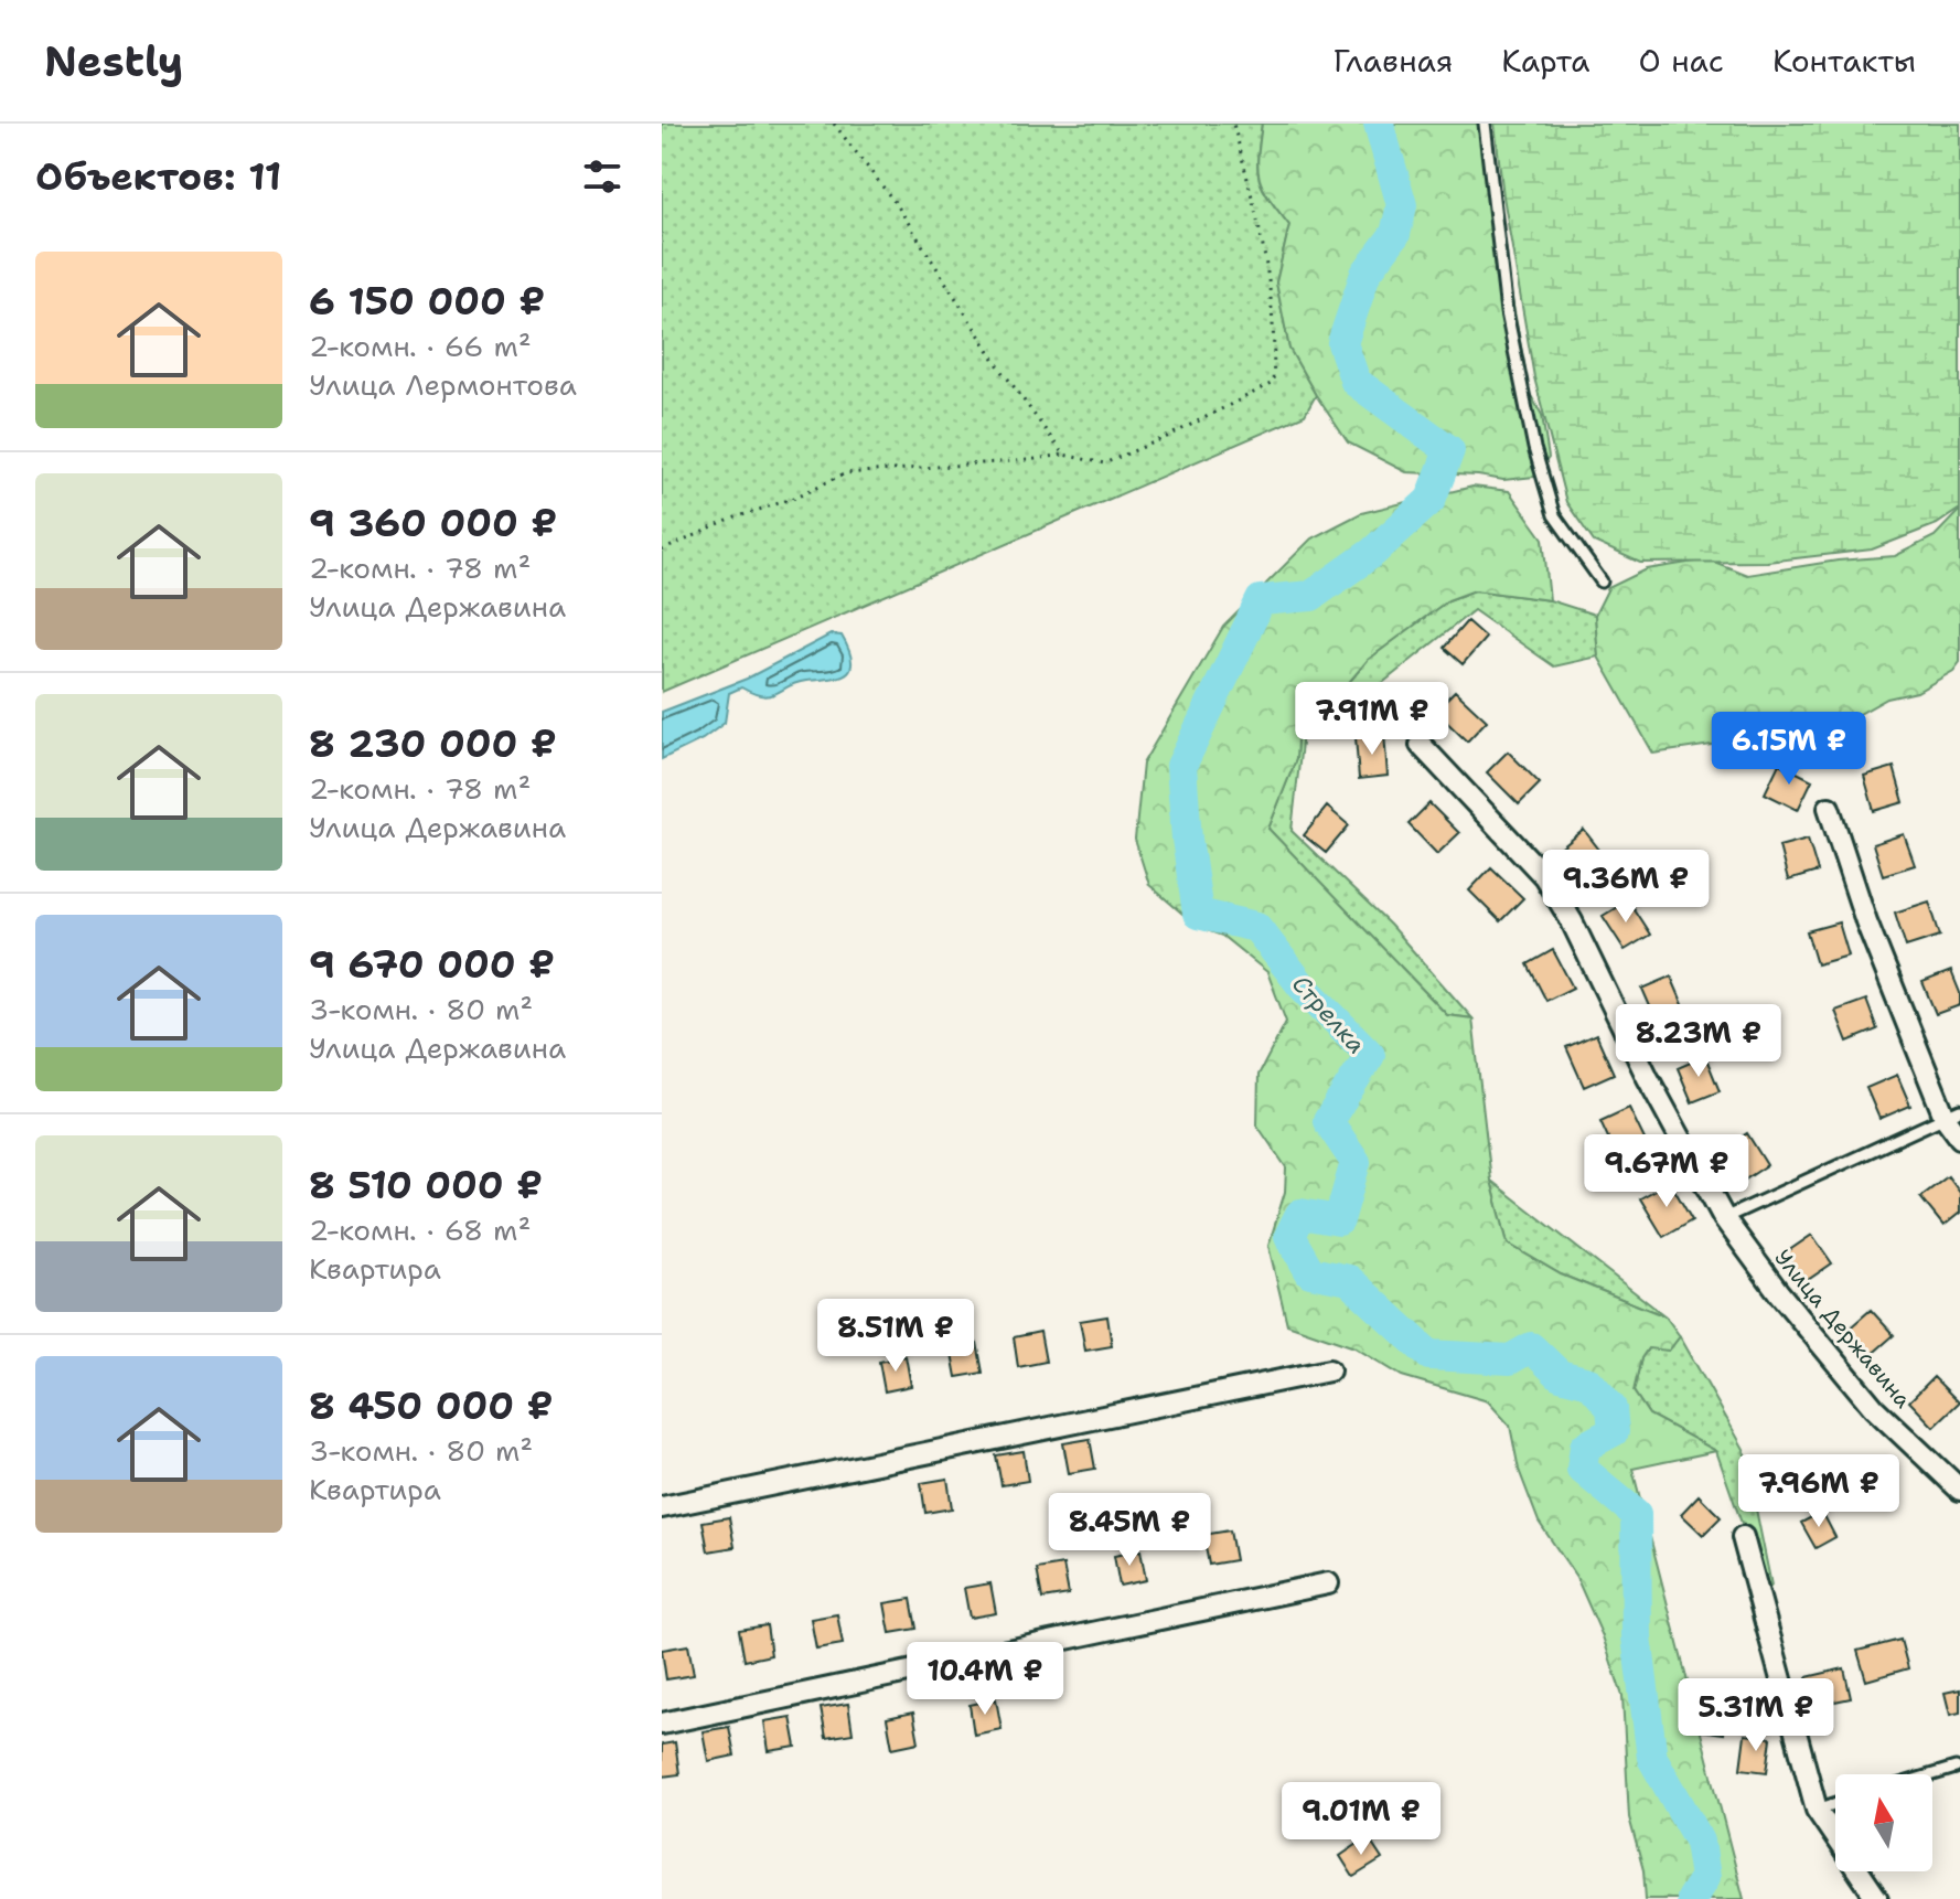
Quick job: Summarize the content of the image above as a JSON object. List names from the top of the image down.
{
  "streets": {
    "street": ["Улица Державина"]
  },
  "water": ["Стрелка"],
  "north": "top",
  "page": {
    "header": "Nestly",
    "nav": [
      "Главная",
      "Карта",
      "О нас",
      "Контакты"
    ],
    "heading": "Объектов: 11",
    "list": [
      {
        "name": "6 150 000 ₽",
        "note": "2-комн. · 66 m² · Улица Лермонтова"
      },
      {
        "name": "9 360 000 ₽",
        "note": "2-комн. · 78 m² · Улица Державина"
      },
      {
        "name": "8 230 000 ₽",
        "note": "2-комн. · 78 m² · Улица Державина"
      },
      {
        "name": "9 670 000 ₽",
        "note": "3-комн. · 80 m² · Улица Державина"
      },
      {
        "name": "8 510 000 ₽",
        "note": "2-комн. · 68 m² · Квартира"
      },
      {
        "name": "8 450 000 ₽",
        "note": "3-комн. · 80 m² · Квартира"
      }
    ],
    "price": [
      "7.91M ₽",
      "6.15M ₽",
      "9.36M ₽",
      "8.23M ₽",
      "9.67M ₽",
      "8.51M ₽",
      "7.96M ₽",
      "8.45M ₽",
      "10.4M ₽",
      "5.31M ₽",
      "9.01M ₽"
    ]
  }
}
